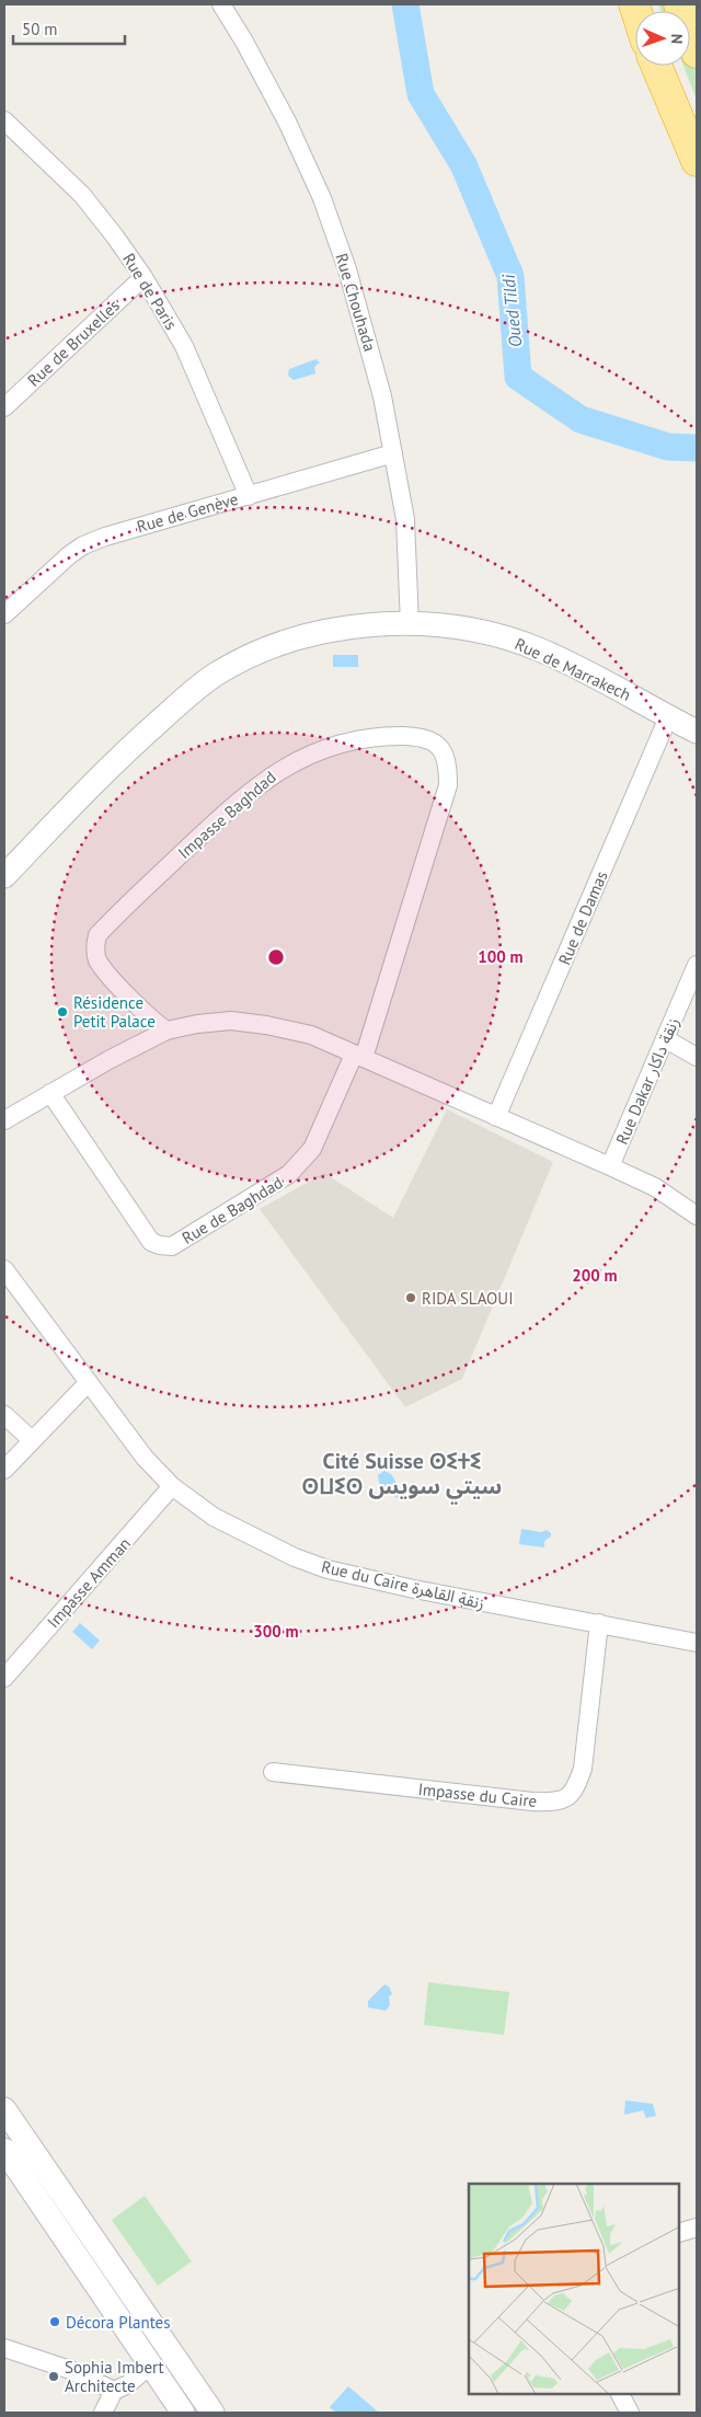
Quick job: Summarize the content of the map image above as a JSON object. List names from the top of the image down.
{
  "streets": {
    "street": [
      "Rue de Paris",
      "Rue Chouhada",
      "Rue de Bruxelles",
      "Rue de Genève",
      "Rue de Marrakech",
      "Impasse Baghdad",
      "Rue de Damas",
      "Rue Dakar زنقة داكار",
      "Rue de Baghdad",
      "Impasse Amman",
      "Rue du Caire زنقة القاهرة",
      "Impasse du Caire"
    ]
  },
  "crossings": [
    ["Rue de Paris", "Rue de Bruxelles"],
    ["Rue de Paris", "Rue de Genève"],
    ["Rue Chouhada", "Rue de Genève"],
    ["Rue Chouhada", "Rue de Marrakech"],
    ["Rue de Marrakech", "Rue de Damas"],
    ["Impasse Baghdad", "Rue de Baghdad"],
    ["Impasse Amman", "Rue du Caire زنقة القاهرة"],
    ["Rue du Caire زنقة القاهرة", "Impasse du Caire"]
  ],
  "districts": ["Cité Suisse ⵙⵉⵜⵉ ⵙⵡⵉⵙ سيتي سويس"],
  "water": ["Oued Tildi"],
  "places": [
    "Résidence Petit Palace",
    "RIDA SLAOUI",
    "Décora Plantes",
    "Sophia Imbert Architecte"
  ],
  "scale_bar": "50 m",
  "north": "right",
  "rings": ["100 m", "200 m", "300 m"]
}
